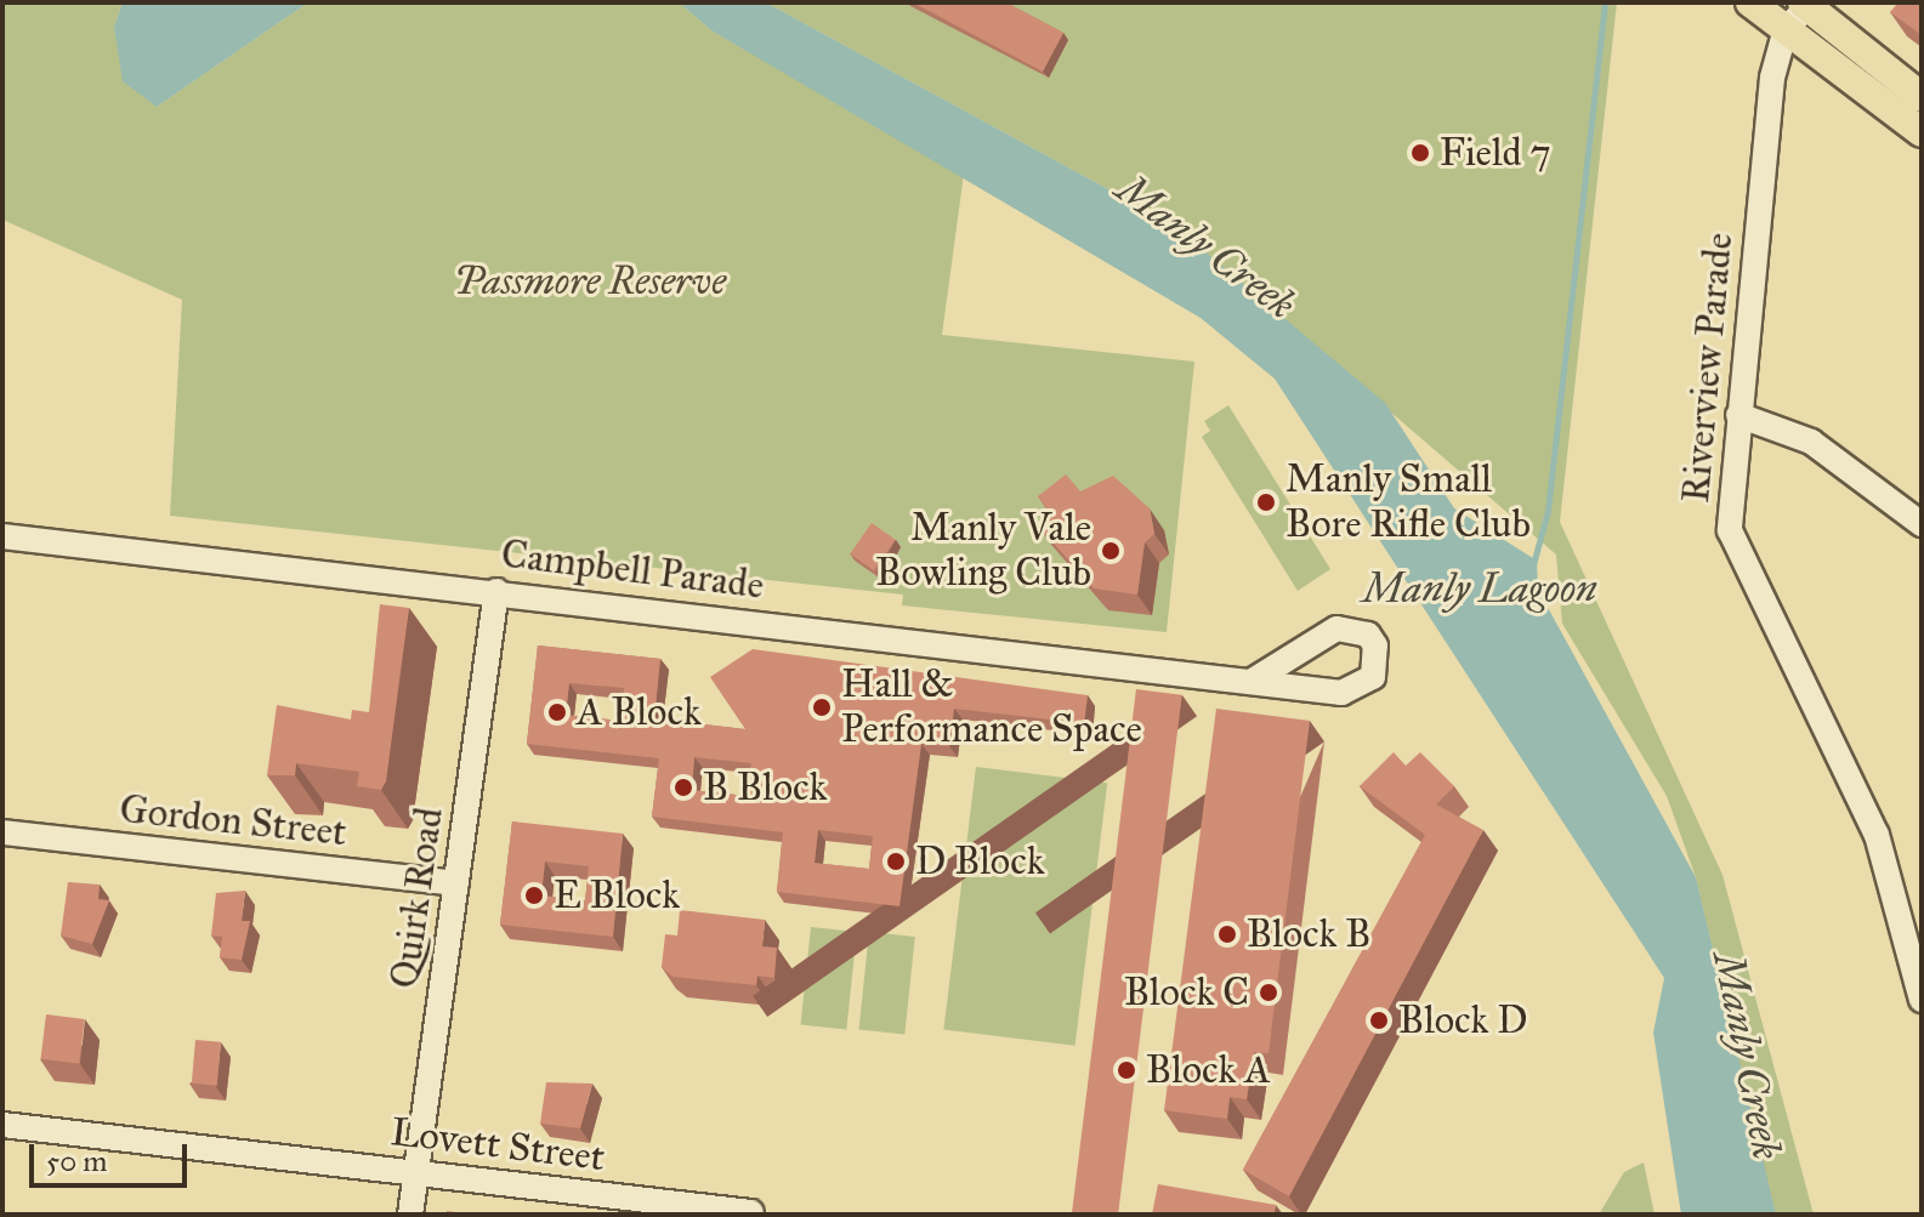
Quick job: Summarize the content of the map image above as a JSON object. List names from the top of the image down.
{
  "streets": {
    "street": [
      "Riverview Parade",
      "Campbell Parade",
      "Gordon Street",
      "Quirk Road",
      "Lovett Street"
    ]
  },
  "crossings": [
    ["Campbell Parade", "Quirk Road"],
    ["Gordon Street", "Quirk Road"],
    ["Quirk Road", "Lovett Street"]
  ],
  "water": ["Manly Creek", "Manly Lagoon"],
  "parks": ["Passmore Reserve"],
  "places": [
    "Field 7",
    "Manly Small Bore Rifle Club",
    "Manly Vale Bowling Club",
    "Hall & Performance Space",
    "A Block",
    "B Block",
    "D Block",
    "E Block",
    "Block B",
    "Block C",
    "Block D",
    "Block A"
  ],
  "scale_bar": "50 m"
}
